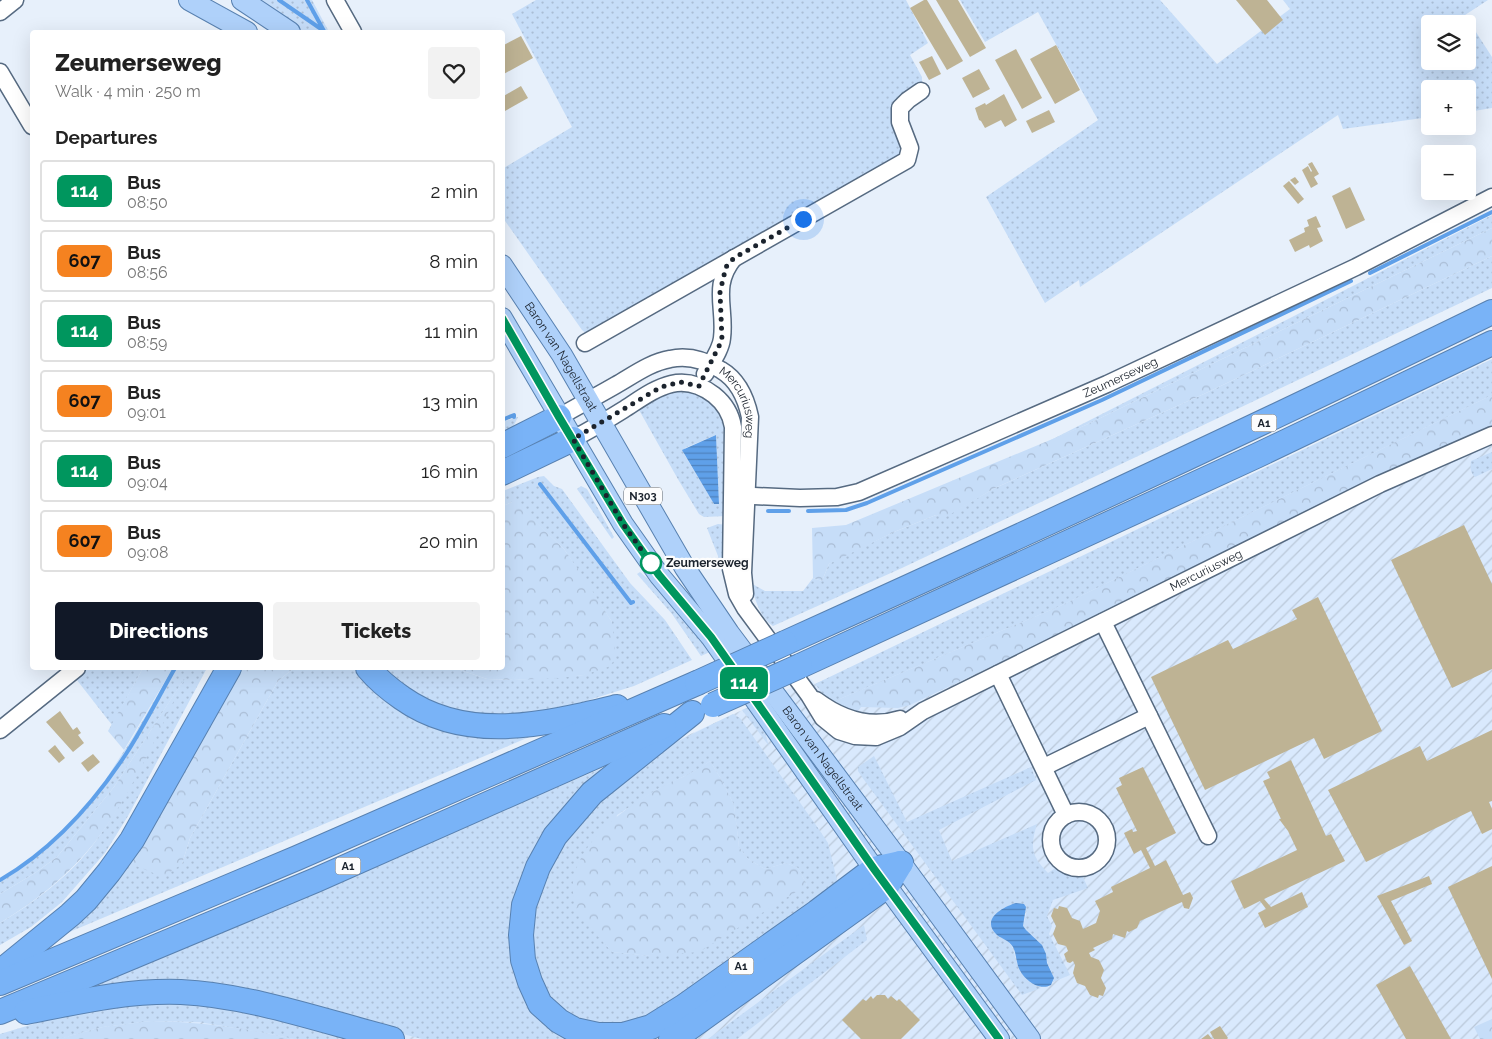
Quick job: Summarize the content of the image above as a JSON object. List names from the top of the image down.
{
  "streets": {
    "highway": ["A1"],
    "main road": ["Baron van Nagellstraat", "N303"],
    "street": ["Zeumerseweg", "Mercuriusweg"]
  },
  "crossings": [
    ["Baron van Nagellstraat", "Mercuriusweg"],
    ["Baron van Nagellstraat", "A1"],
    ["Zeumerseweg", "Mercuriusweg"]
  ],
  "places": ["Zeumerseweg"],
  "lines": ["bus line 114"],
  "page": {
    "on_map": "114",
    "map_buttons": ["+", "−"],
    "heading": [
      ["Zeumerseweg", "Walk · 4 min · 250 m"],
      "Departures"
    ],
    "list": [
      {
        "mark": "114",
        "name": "Bus",
        "note": "08:50",
        "value": "2 min"
      },
      {
        "mark": "607",
        "name": "Bus",
        "note": "08:56",
        "value": "8 min"
      },
      {
        "mark": "114",
        "name": "Bus",
        "note": "08:59",
        "value": "11 min"
      },
      {
        "mark": "607",
        "name": "Bus",
        "note": "09:01",
        "value": "13 min"
      },
      {
        "mark": "114",
        "name": "Bus",
        "note": "09:04",
        "value": "16 min"
      },
      {
        "mark": "607",
        "name": "Bus",
        "note": "09:08",
        "value": "20 min"
      }
    ],
    "buttons": ["Directions", "Tickets"]
  }
}
